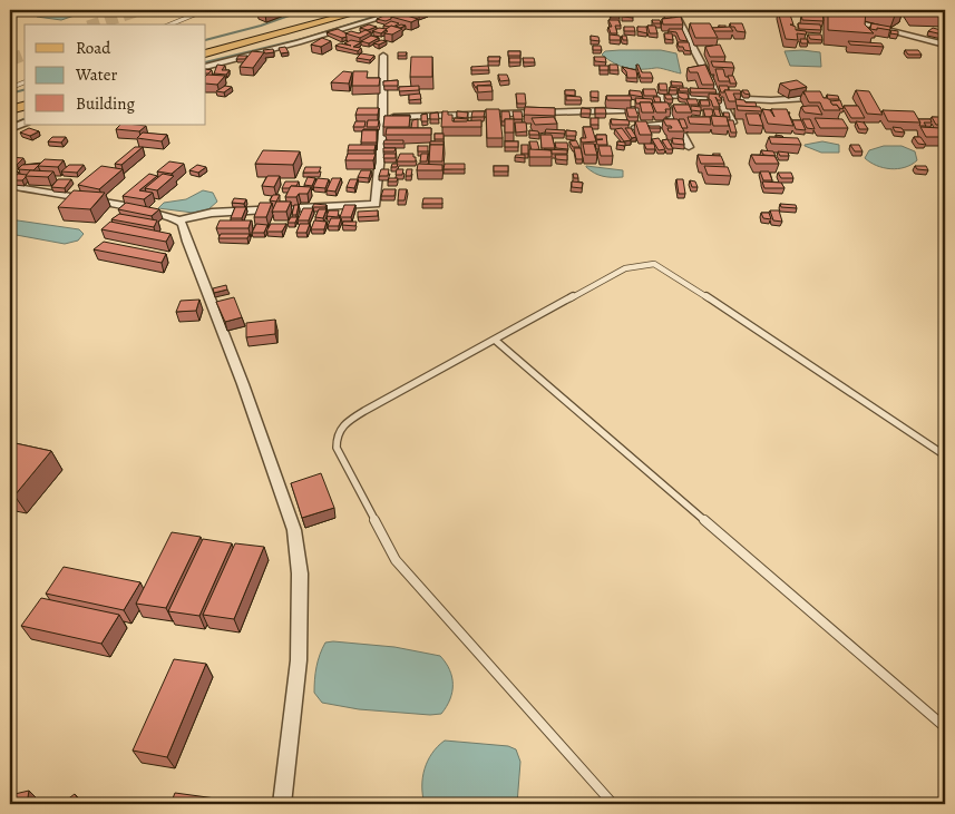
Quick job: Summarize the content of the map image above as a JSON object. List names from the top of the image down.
{
  "legend": ["Road", "Water", "Building"]
}
